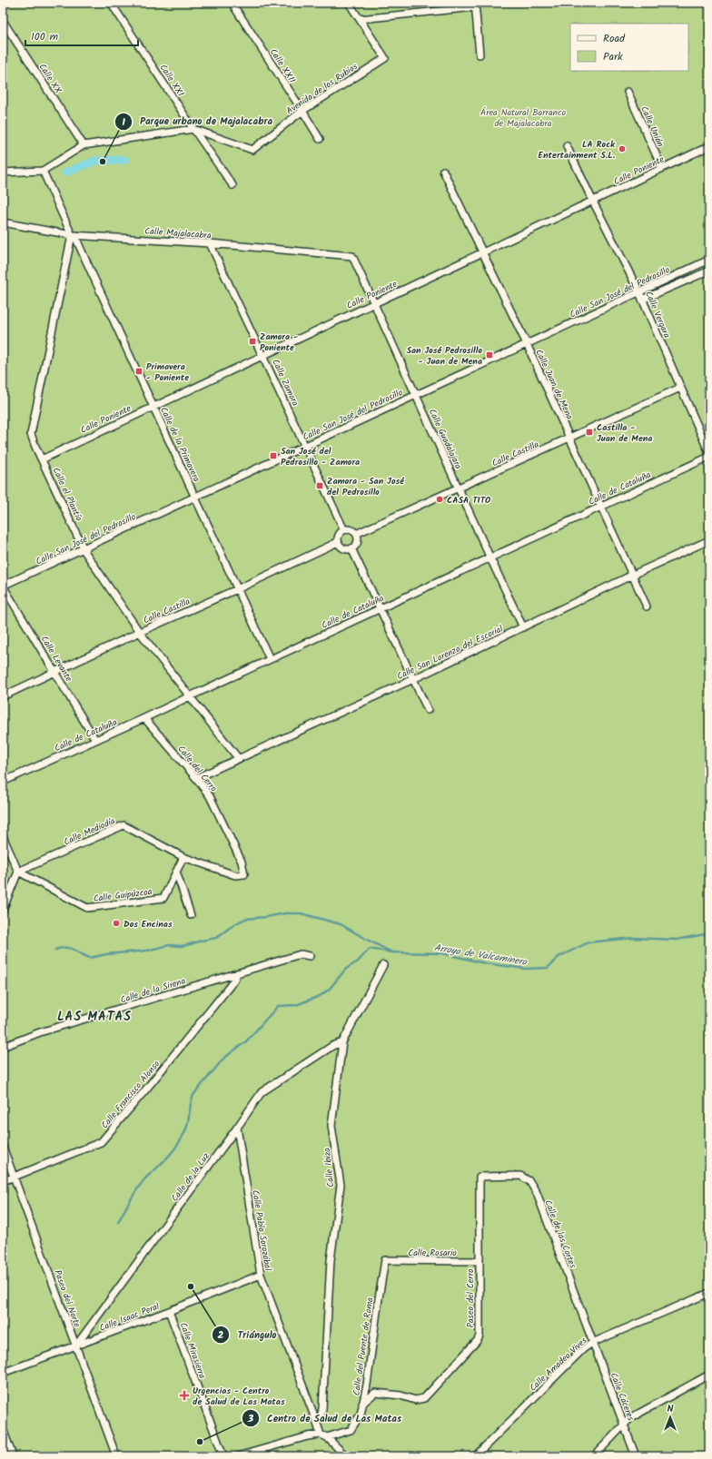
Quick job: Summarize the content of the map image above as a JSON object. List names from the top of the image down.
{
  "streets": {
    "street": [
      "Calle XXII",
      "Calle XX",
      "Calle XXI",
      "Avenida de los Rubios",
      "Calle Unión",
      "Calle Poniente",
      "Calle Majalacabra",
      "Calle San José del Pedrosillo",
      "Calle Vergara",
      "Calle Zamora",
      "Calle Juan de Mena",
      "Calle Guadalajara",
      "Calle de la Primavera",
      "Calle Castilla",
      "Calle de Cataluña",
      "Calle el Plantío",
      "Calle San Lorenzo del Escorial",
      "Calle Levante",
      "Calle del Cerro",
      "Calle Mediodía",
      "Calle Guipúzcoa",
      "Calle de la Sirena",
      "Calle Francisco Alonso",
      "Calle Ibiza",
      "Calle de la Luz",
      "Calle Pablo Sorozábal",
      "Calle de las Cortes",
      "Calle Rosario",
      "Paseo del Norte",
      "Paseo del Cerro",
      "Calle Isaac Peral",
      "Calle del Puente de Roma",
      "Calle Mirasierra",
      "Calle Amadeo Vives",
      "Calle Cáceres"
    ]
  },
  "crossings": [
    ["Calle XXII", "Avenida de los Rubios"],
    ["Calle XX", "Avenida de los Rubios"],
    ["Calle XXI", "Avenida de los Rubios"],
    ["Avenida de los Rubios", "Calle de la Primavera"],
    ["Calle Unión", "Calle Poniente"],
    ["Calle Poniente", "Calle Vergara"],
    ["Calle Poniente", "Calle Zamora"],
    ["Calle Poniente", "Calle Juan de Mena"],
    ["Calle Poniente", "Calle Guadalajara"],
    ["Calle Poniente", "Calle de la Primavera"],
    ["Calle Poniente", "Calle el Plantío"],
    ["Calle Majalacabra", "Calle Zamora"],
    ["Calle Majalacabra", "Calle Guadalajara"],
    ["Calle Majalacabra", "Calle de la Primavera"],
    ["Calle Majalacabra", "Calle el Plantío"],
    ["Calle San José del Pedrosillo", "Calle Vergara"],
    ["Calle San José del Pedrosillo", "Calle Zamora"],
    ["Calle San José del Pedrosillo", "Calle Juan de Mena"],
    ["Calle San José del Pedrosillo", "Calle Guadalajara"],
    ["Calle San José del Pedrosillo", "Calle de la Primavera"],
    ["Calle San José del Pedrosillo", "Calle el Plantío"],
    ["Calle San José del Pedrosillo", "Calle Levante"],
    ["Calle Vergara", "Calle Castilla"],
    ["Calle Zamora", "Calle Castilla"],
    ["Calle Juan de Mena", "Calle Castilla"],
    ["Calle Juan de Mena", "Calle de Cataluña"],
    ["Calle Juan de Mena", "Calle San Lorenzo del Escorial"],
    ["Calle Guadalajara", "Calle Castilla"],
    ["Calle Guadalajara", "Calle de Cataluña"],
    ["Calle Guadalajara", "Calle San Lorenzo del Escorial"],
    ["Calle de la Primavera", "Calle Castilla"],
    ["Calle de la Primavera", "Calle de Cataluña"],
    ["Calle de la Primavera", "Calle el Plantío"],
    ["Calle Castilla", "Calle el Plantío"],
    ["Calle Castilla", "Calle Levante"],
    ["Calle de Cataluña", "Calle el Plantío"],
    ["Calle de Cataluña", "Calle Levante"],
    ["Calle de Cataluña", "Calle del Cerro"],
    ["Calle el Plantío", "Calle San Lorenzo del Escorial"],
    ["Calle San Lorenzo del Escorial", "Calle del Cerro"],
    ["Calle del Cerro", "Calle Mediodía"],
    ["Calle Mediodía", "Calle Guipúzcoa"],
    ["Calle de la Sirena", "Calle Francisco Alonso"],
    ["Calle Francisco Alonso", "Paseo del Norte"],
    ["Calle Ibiza", "Calle de la Luz"],
    ["Calle Ibiza", "Calle Pablo Sorozábal"],
    ["Calle de la Luz", "Calle Pablo Sorozábal"],
    ["Calle de la Luz", "Paseo del Norte"],
    ["Calle de la Luz", "Calle Isaac Peral"],
    ["Calle Pablo Sorozábal", "Calle Isaac Peral"],
    ["Calle de las Cortes", "Paseo del Cerro"],
    ["Calle de las Cortes", "Calle Amadeo Vives"],
    ["Calle de las Cortes", "Calle Cáceres"],
    ["Calle Rosario", "Paseo del Cerro"],
    ["Calle Rosario", "Calle del Puente de Roma"],
    ["Paseo del Norte", "Calle Isaac Peral"],
    ["Paseo del Cerro", "Calle del Puente de Roma"],
    ["Calle Isaac Peral", "Calle Mirasierra"],
    ["Calle Amadeo Vives", "Calle Cáceres"]
  ],
  "districts": ["LAS MATAS"],
  "water": ["Arroyo de Valcaminero"],
  "parks": ["Área Natural Barranco de Majalacabra"],
  "places": {
    "other": [
      "LA Rock Entertainment S.L.",
      "Parque urbano de Majalacabra",
      "CASA TITO",
      "Dos Encinas",
      "Triángulo",
      "Centro de Salud de Las Matas"
    ],
    "transit": [
      "Zamora - Poniente",
      "San José Pedrosillo - Juan de Mena",
      "Primavera - Poniente",
      "Castilla - Juan de Mena",
      "San José del Pedrosillo - Zamora",
      "Zamora - San José del Pedrosillo"
    ],
    "health": ["Urgencias - Centro de Salud de Las Matas"]
  },
  "legend": ["Road", "Park"],
  "scale_bar": "100 m",
  "north": "top"
}
